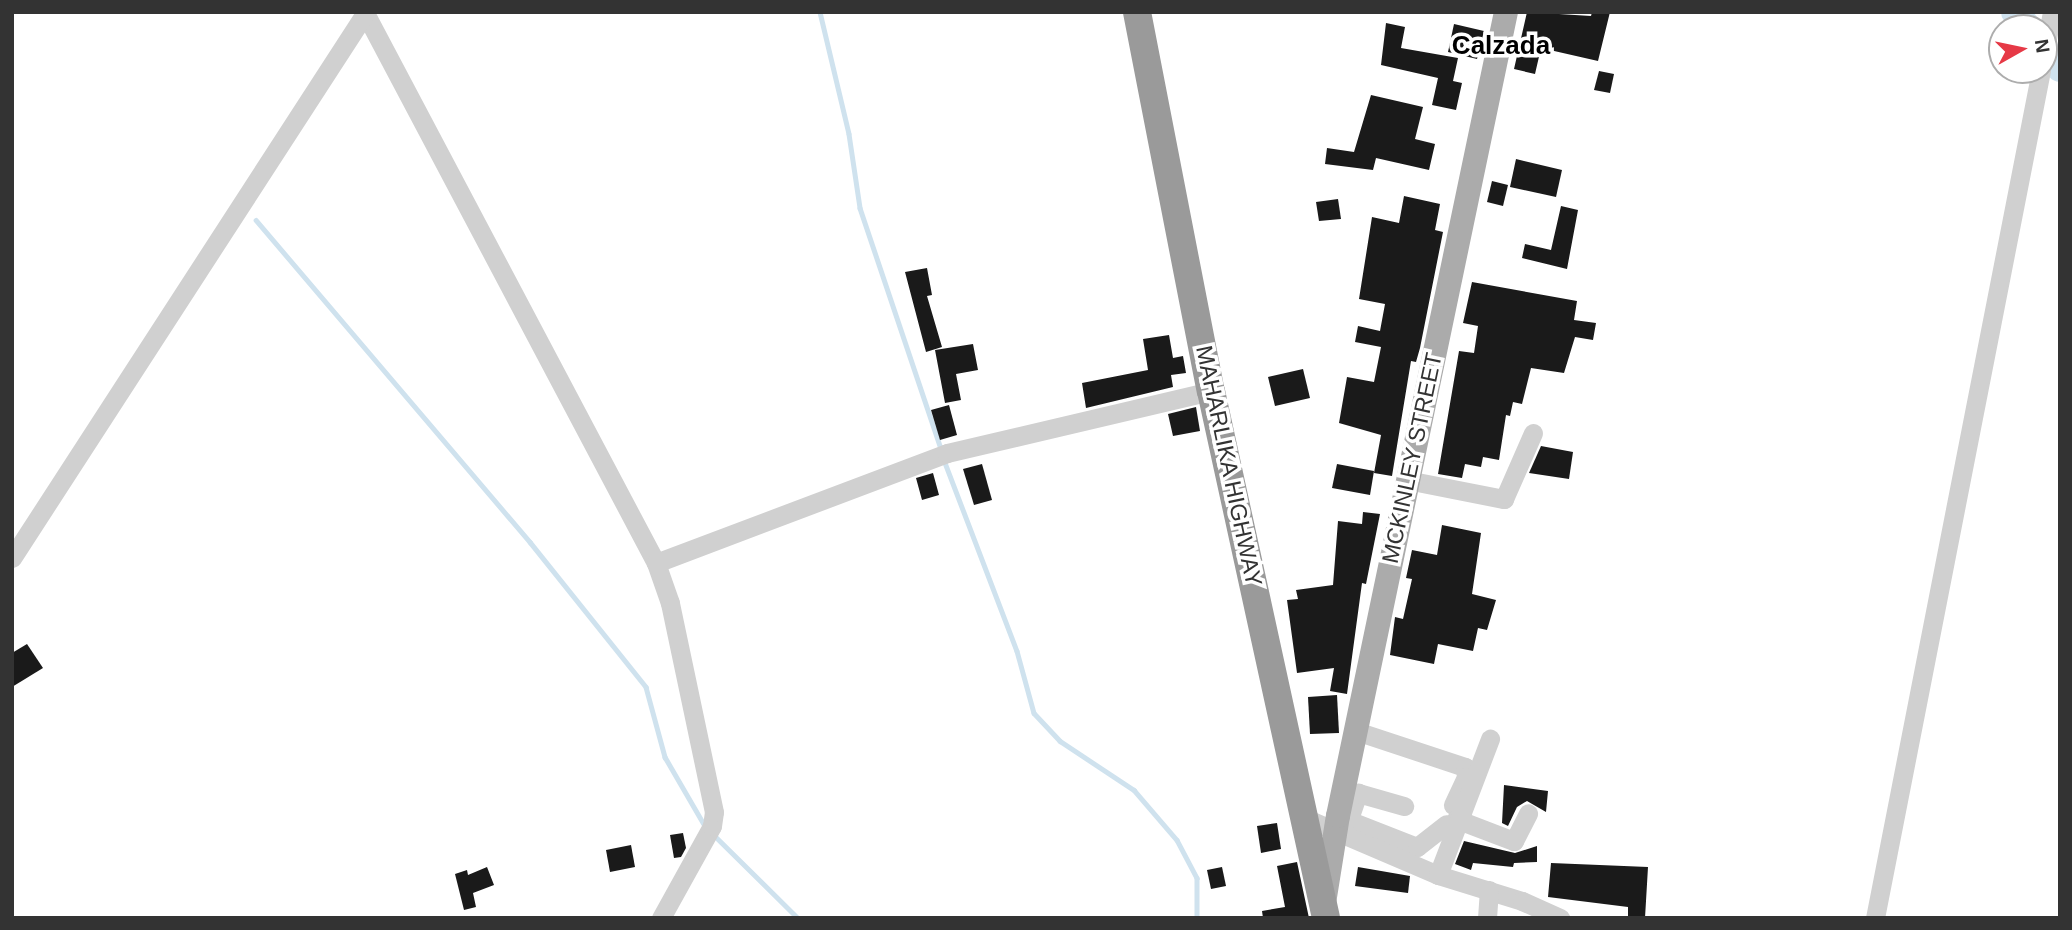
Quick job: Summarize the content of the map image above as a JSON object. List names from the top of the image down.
{
  "streets": {
    "highway": ["MAHARLIKA HIGHWAY"],
    "main road": ["MCKINLEY STREET"]
  },
  "crossings": [
    ["MCKINLEY STREET", "MAHARLIKA HIGHWAY"]
  ],
  "districts": ["Calzada"],
  "north": "right"
}
